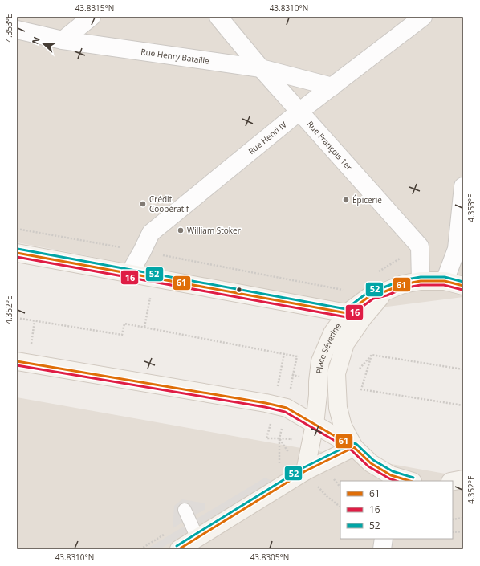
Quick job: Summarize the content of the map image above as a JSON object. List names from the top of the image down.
{
  "streets": {
    "main road": ["Place Séverine"],
    "street": ["Rue Henry Bataille", "Rue Henri IV", "Rue François 1er"]
  },
  "crossings": [
    ["Rue Henry Bataille", "Rue Henri IV"],
    ["Rue Henry Bataille", "Rue François 1er"],
    ["Rue Henri IV", "Rue François 1er"]
  ],
  "places": ["Épicerie", "Crédit Coopératif", "William Stoker"],
  "lines": ["transit line 52", "transit line 61", "transit line 16"],
  "legend": ["61", "16", "52"],
  "north": "left",
  "coordinates": [
    "43.8315°N",
    "43.8310°N",
    "4.353°E",
    "4.352°E",
    "43.8305°N"
  ]
}
